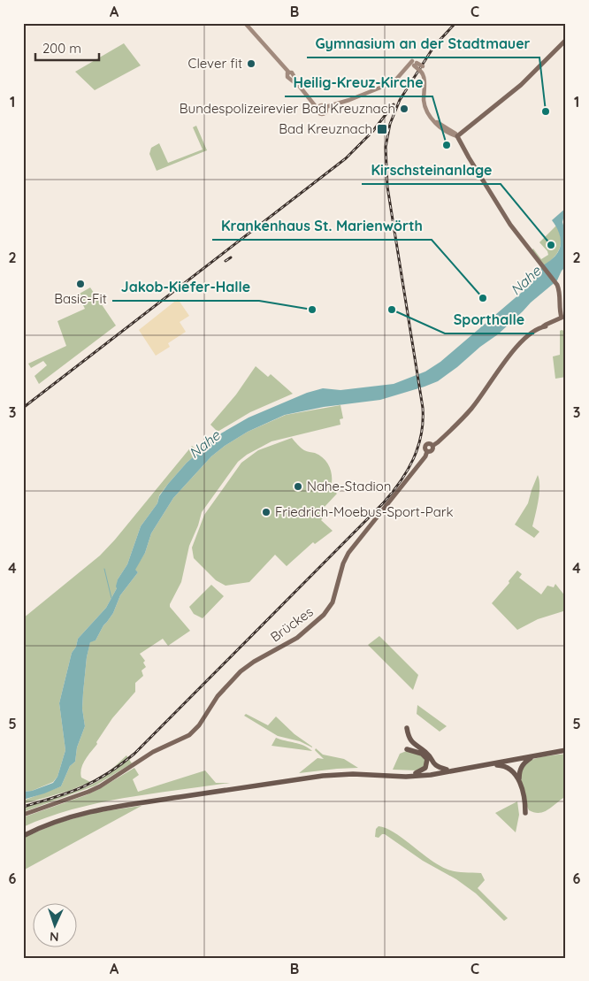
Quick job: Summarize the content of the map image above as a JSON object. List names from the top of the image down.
{
  "streets": {
    "main road": ["Brückes"]
  },
  "water": ["Nahe"],
  "places": {
    "other": [
      "Clever fit",
      "Bundespolizeirevier Bad Kreuznach",
      "Gymnasium an der Stadtmauer",
      "Heilig-Kreuz-Kirche",
      "Kirschsteinanlage",
      "Basic-Fit",
      "Krankenhaus St. Marienwörth",
      "Jakob-Kiefer-Halle",
      "Sporthalle",
      "Nahe-Stadion",
      "Friedrich-Moebus-Sport-Park"
    ],
    "transit": ["Bad Kreuznach"]
  },
  "scale_bar": "200 m",
  "north": "bottom",
  "grid": {
    "columns": ["A", "B", "C"],
    "rows": [
      "1",
      "2",
      "3",
      "4",
      "5",
      "6"
    ]
  }
}
